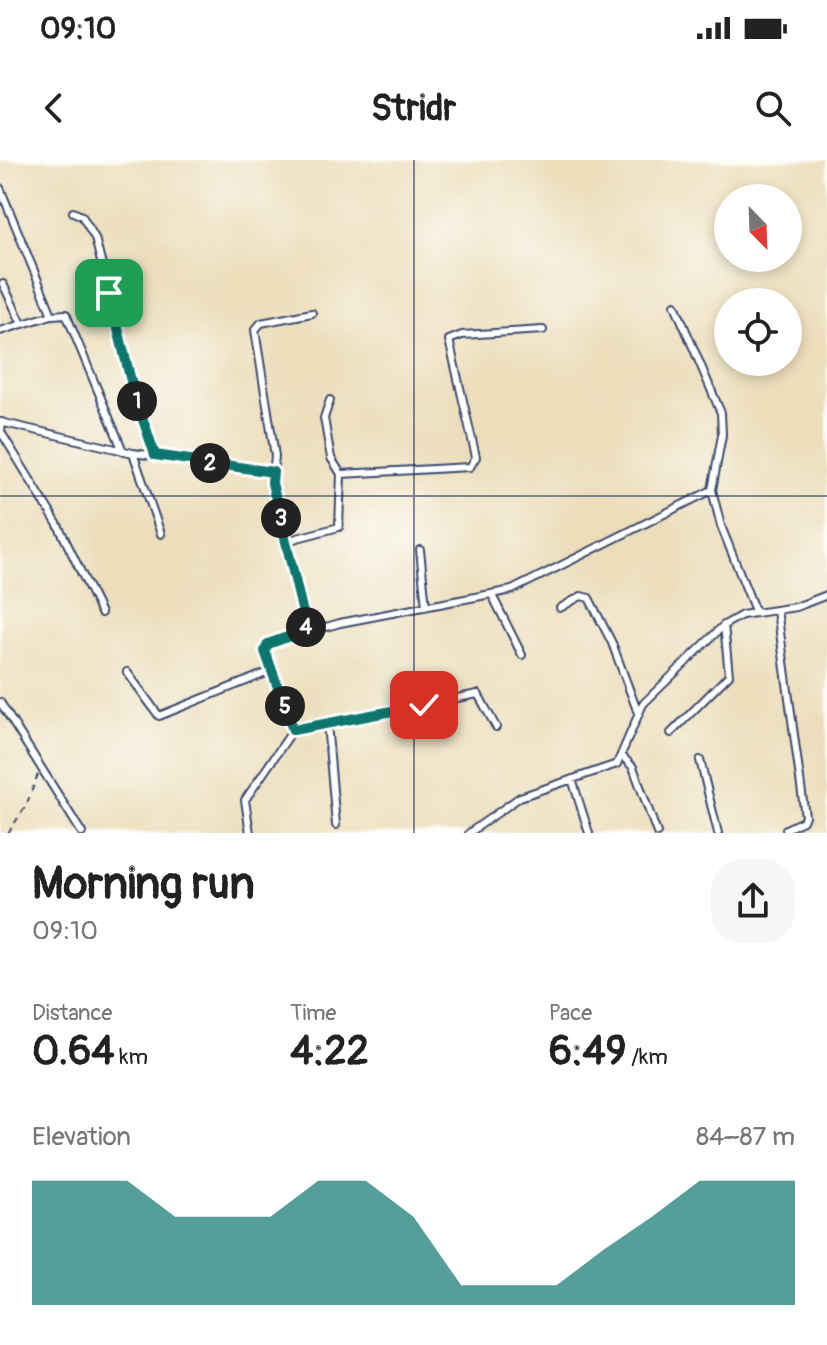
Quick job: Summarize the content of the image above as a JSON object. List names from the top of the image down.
{
  "north": "bottom right",
  "page": {
    "status": "09:10",
    "header": "Stridr",
    "pins": [
      "1",
      "2",
      "3",
      "4",
      "5"
    ],
    "heading": ["Morning run", "09:10"],
    "stats": [
      ["Distance", "0.64 km"],
      ["Time", "4:22"],
      ["Pace", "6:49 /km"]
    ],
    "chart": ["Elevation", "84–87 m"]
  }
}
